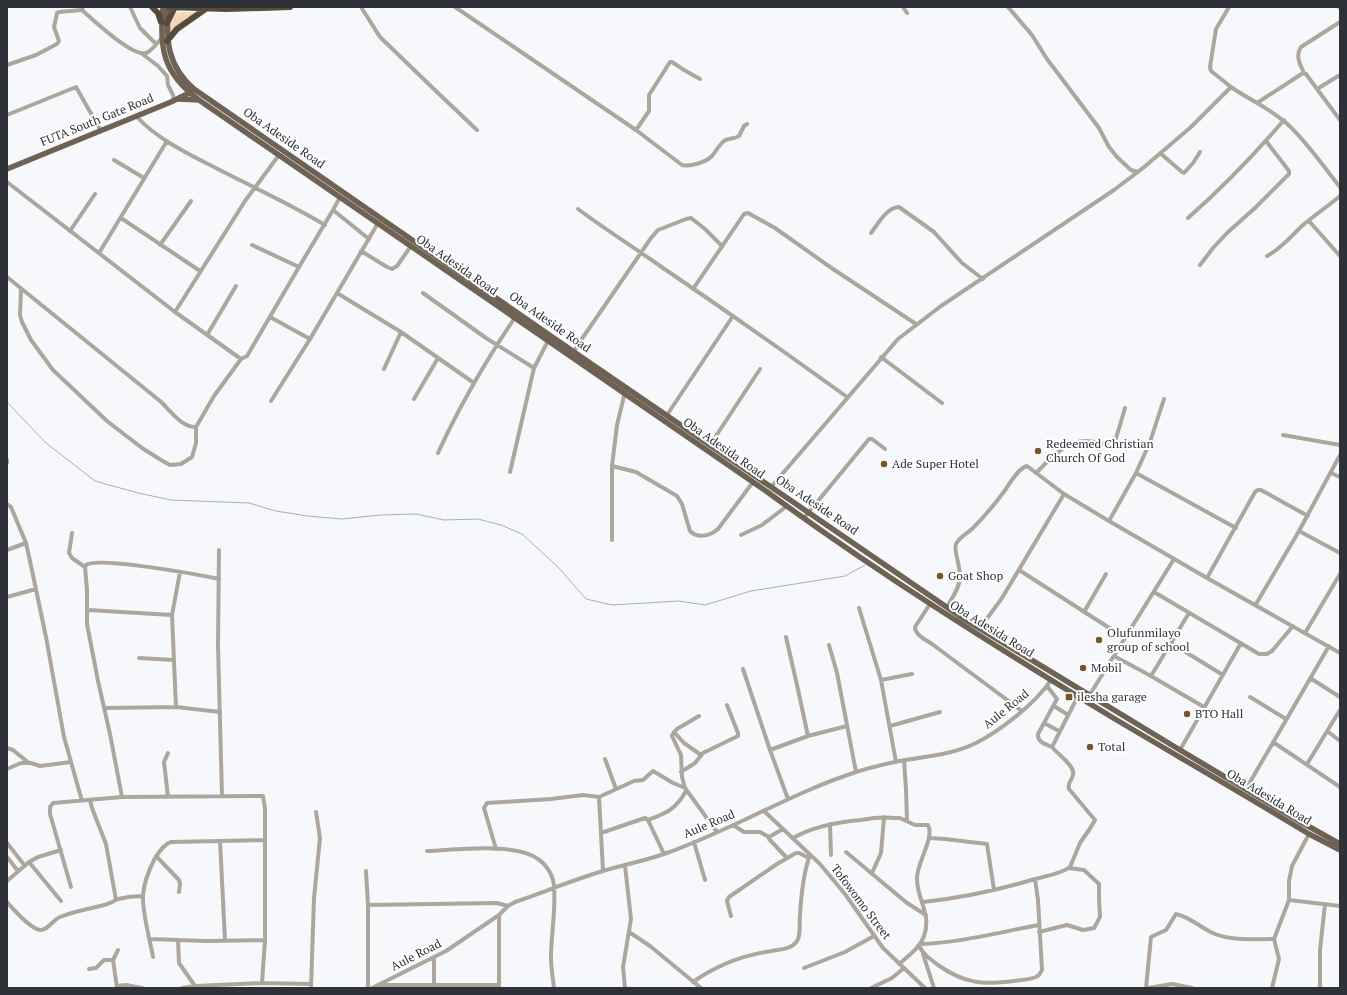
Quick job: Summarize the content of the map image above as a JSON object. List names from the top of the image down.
{
  "streets": {
    "main road": ["FUTA South Gate Road", "Oba Adeside Road", "Oba Adesida Road"],
    "street": ["Aule Road", "Tofowomo Street"]
  },
  "crossings": [
    ["FUTA South Gate Road", "Oba Adeside Road"],
    ["FUTA South Gate Road", "Oba Adesida Road"],
    ["Oba Adeside Road", "Oba Adesida Road"],
    ["Oba Adesida Road", "Aule Road"],
    ["Aule Road", "Tofowomo Street"]
  ],
  "places": {
    "other": [
      "Redeemed Christian Church Of God",
      "Ade Super Hotel",
      "Goat Shop",
      "Olufunmilayo group of school",
      "Mobil",
      "BTO Hall",
      "Total"
    ],
    "transit": ["ilesha garage"]
  }
}
